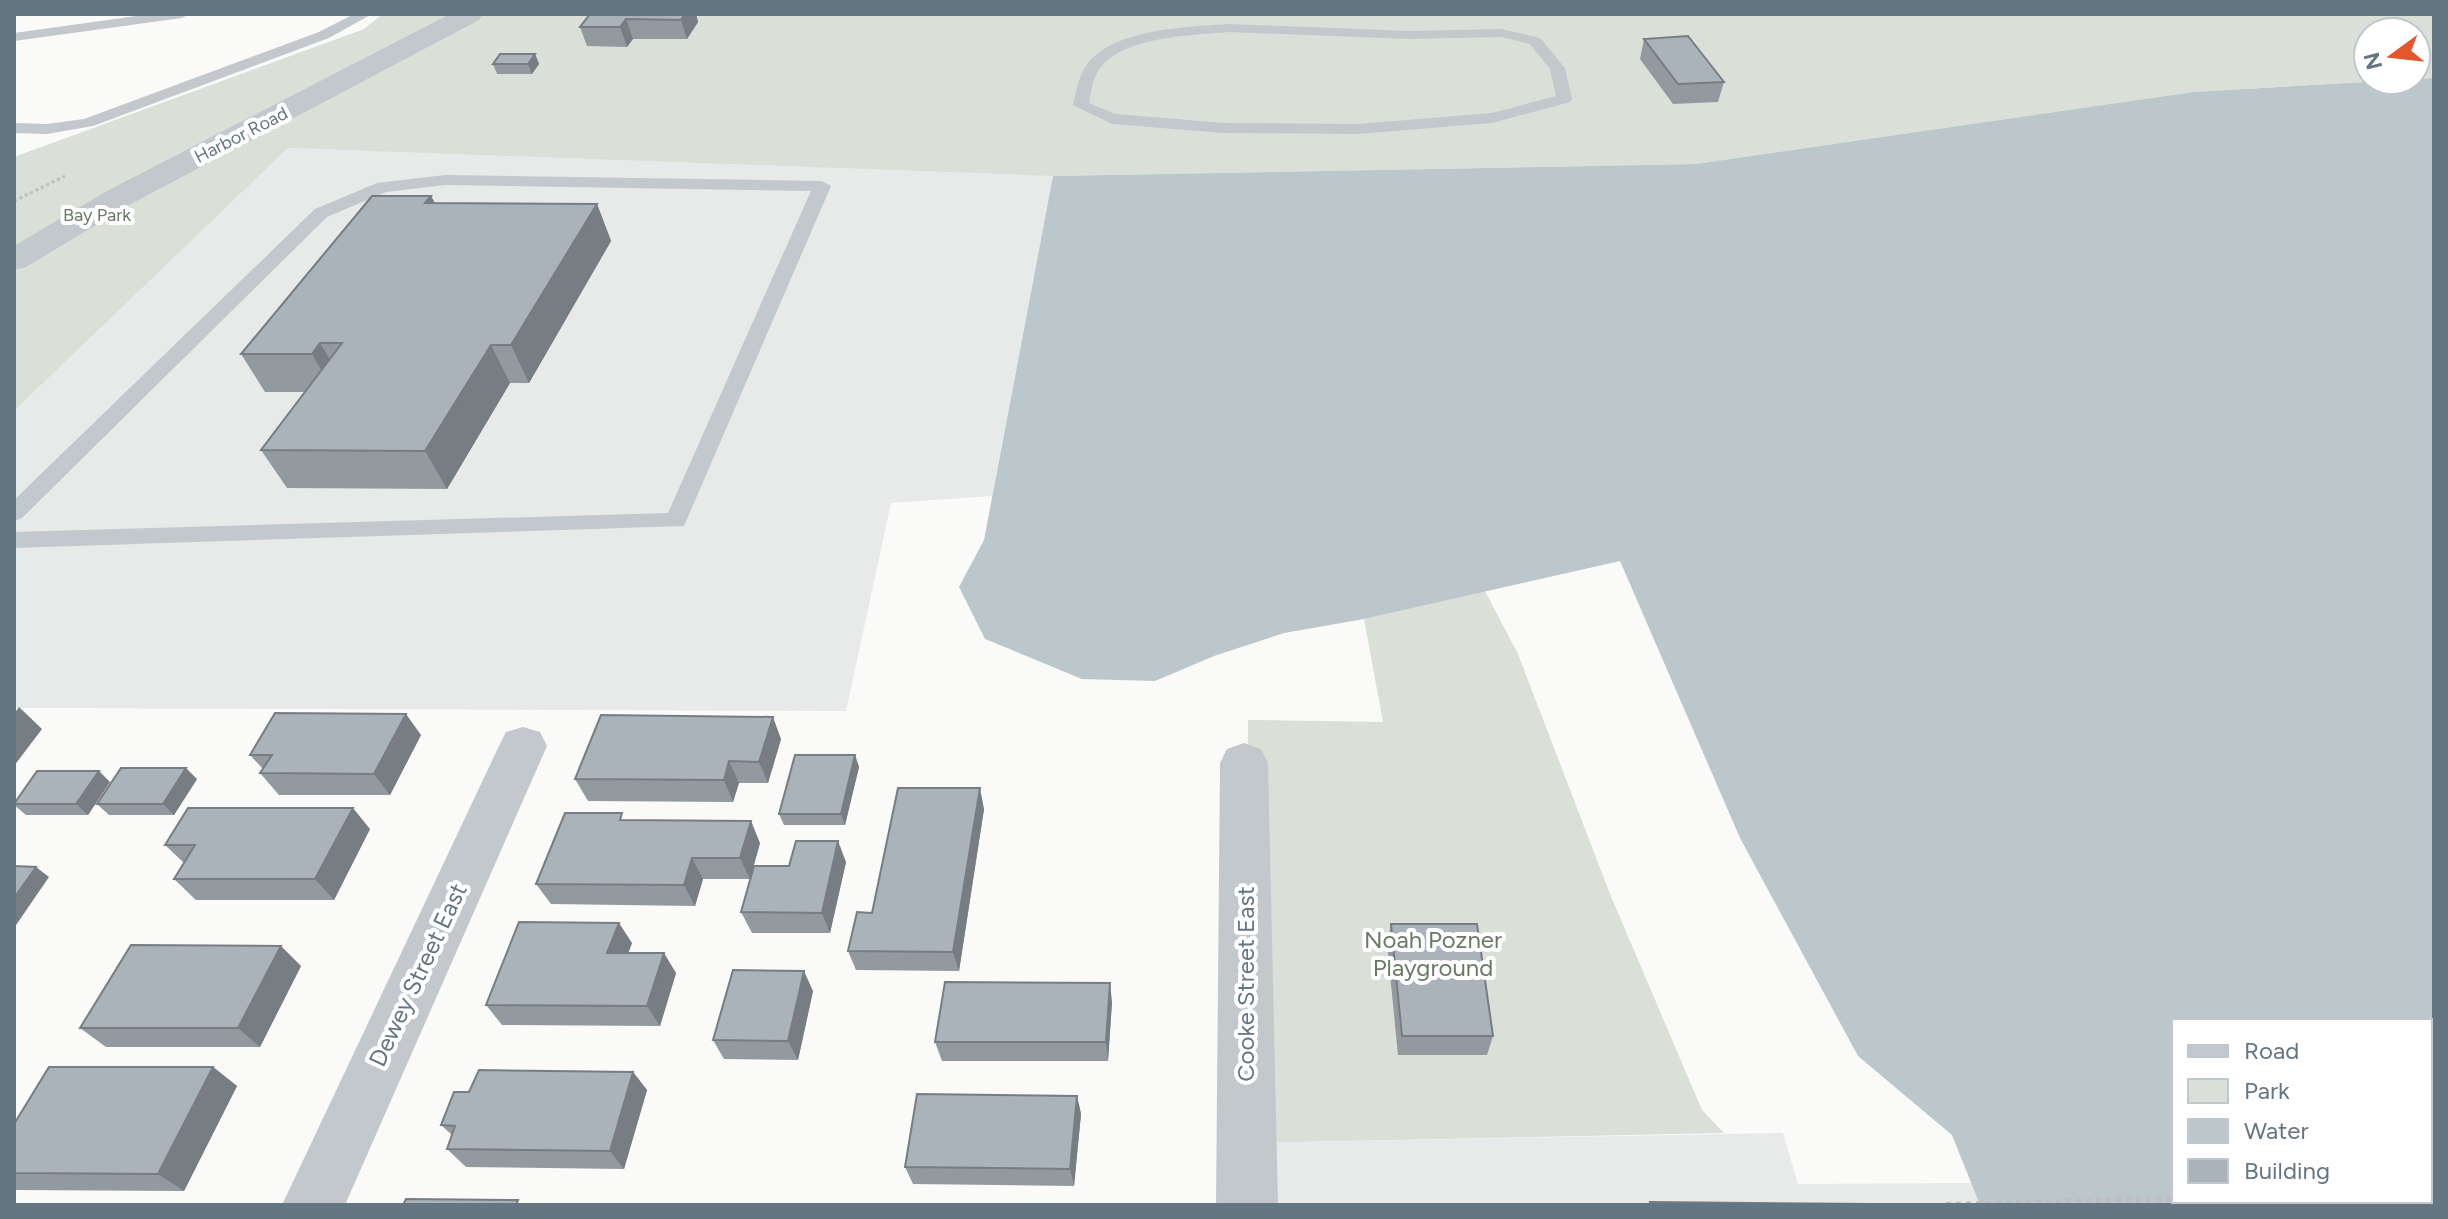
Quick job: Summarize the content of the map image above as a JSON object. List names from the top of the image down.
{
  "streets": {
    "street": ["Harbor Road", "Dewey Street East", "Cooke Street East"]
  },
  "parks": ["Bay Park", "Noah Pozner Playground"],
  "legend": [
    "Road",
    "Park",
    "Water",
    "Building"
  ],
  "north": "left"
}
